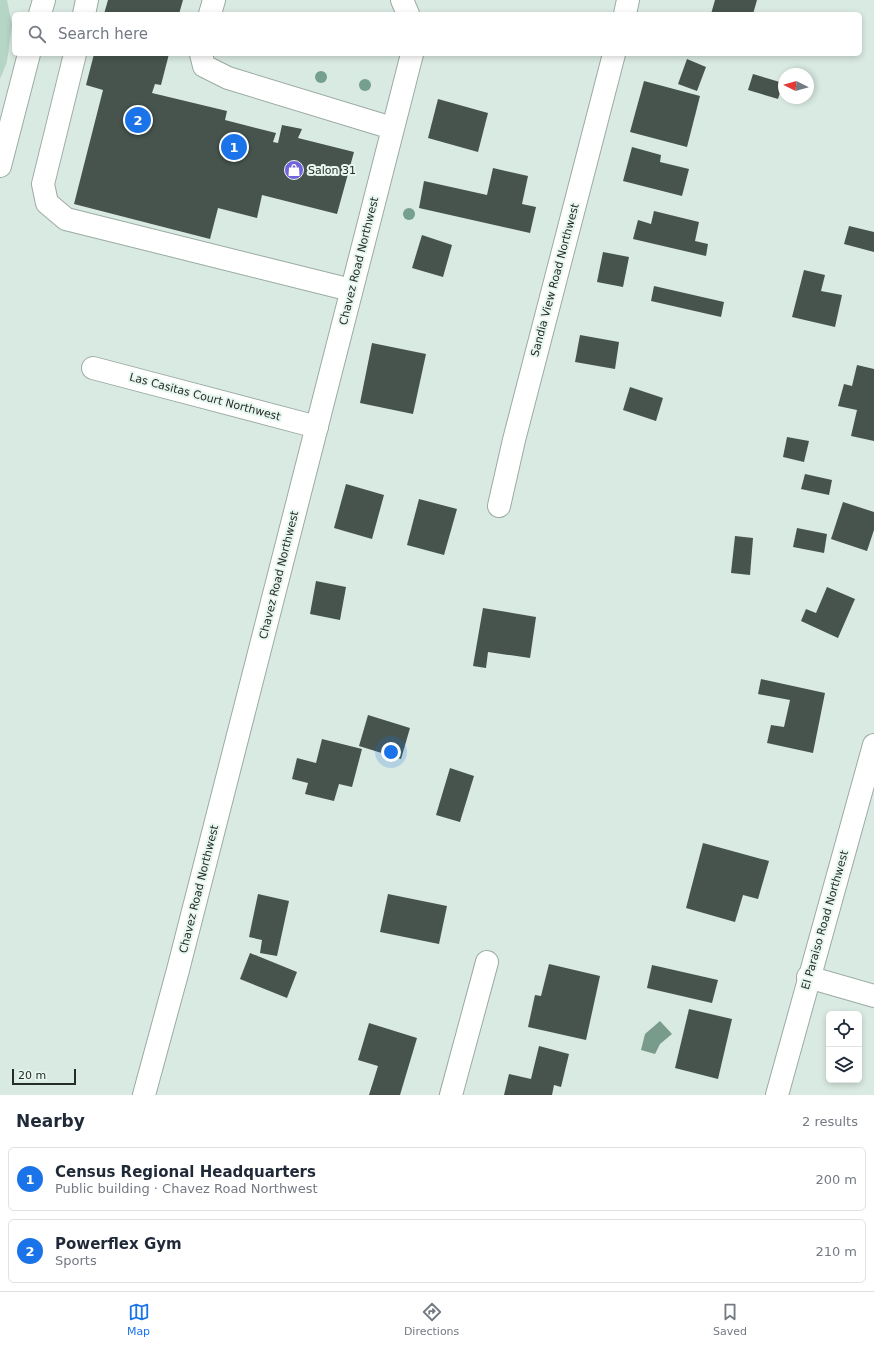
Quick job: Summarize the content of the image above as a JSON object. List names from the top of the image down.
{
  "streets": {
    "street": [
      "Chavez Road Northwest",
      "Sandia View Road Northwest",
      "Las Casitas Court Northwest",
      "El Paraiso Road Northwest"
    ]
  },
  "crossings": [
    ["Chavez Road Northwest", "Las Casitas Court Northwest"]
  ],
  "places": {
    "shop": ["Salon 31"]
  },
  "scale_bar": "20 m",
  "north": "left",
  "page": {
    "search": "Search here",
    "pins": ["2", "1"],
    "scale": "20 m",
    "heading": ["Nearby", "2 results"],
    "list": [
      {
        "mark": "1",
        "name": "Census Regional Headquarters",
        "note": "Public building · Chavez Road Northwest",
        "value": "200 m"
      },
      {
        "mark": "2",
        "name": "Powerflex Gym",
        "note": "Sports",
        "value": "210 m"
      }
    ],
    "nav": ["Map", "Directions", "Saved"]
  }
}
